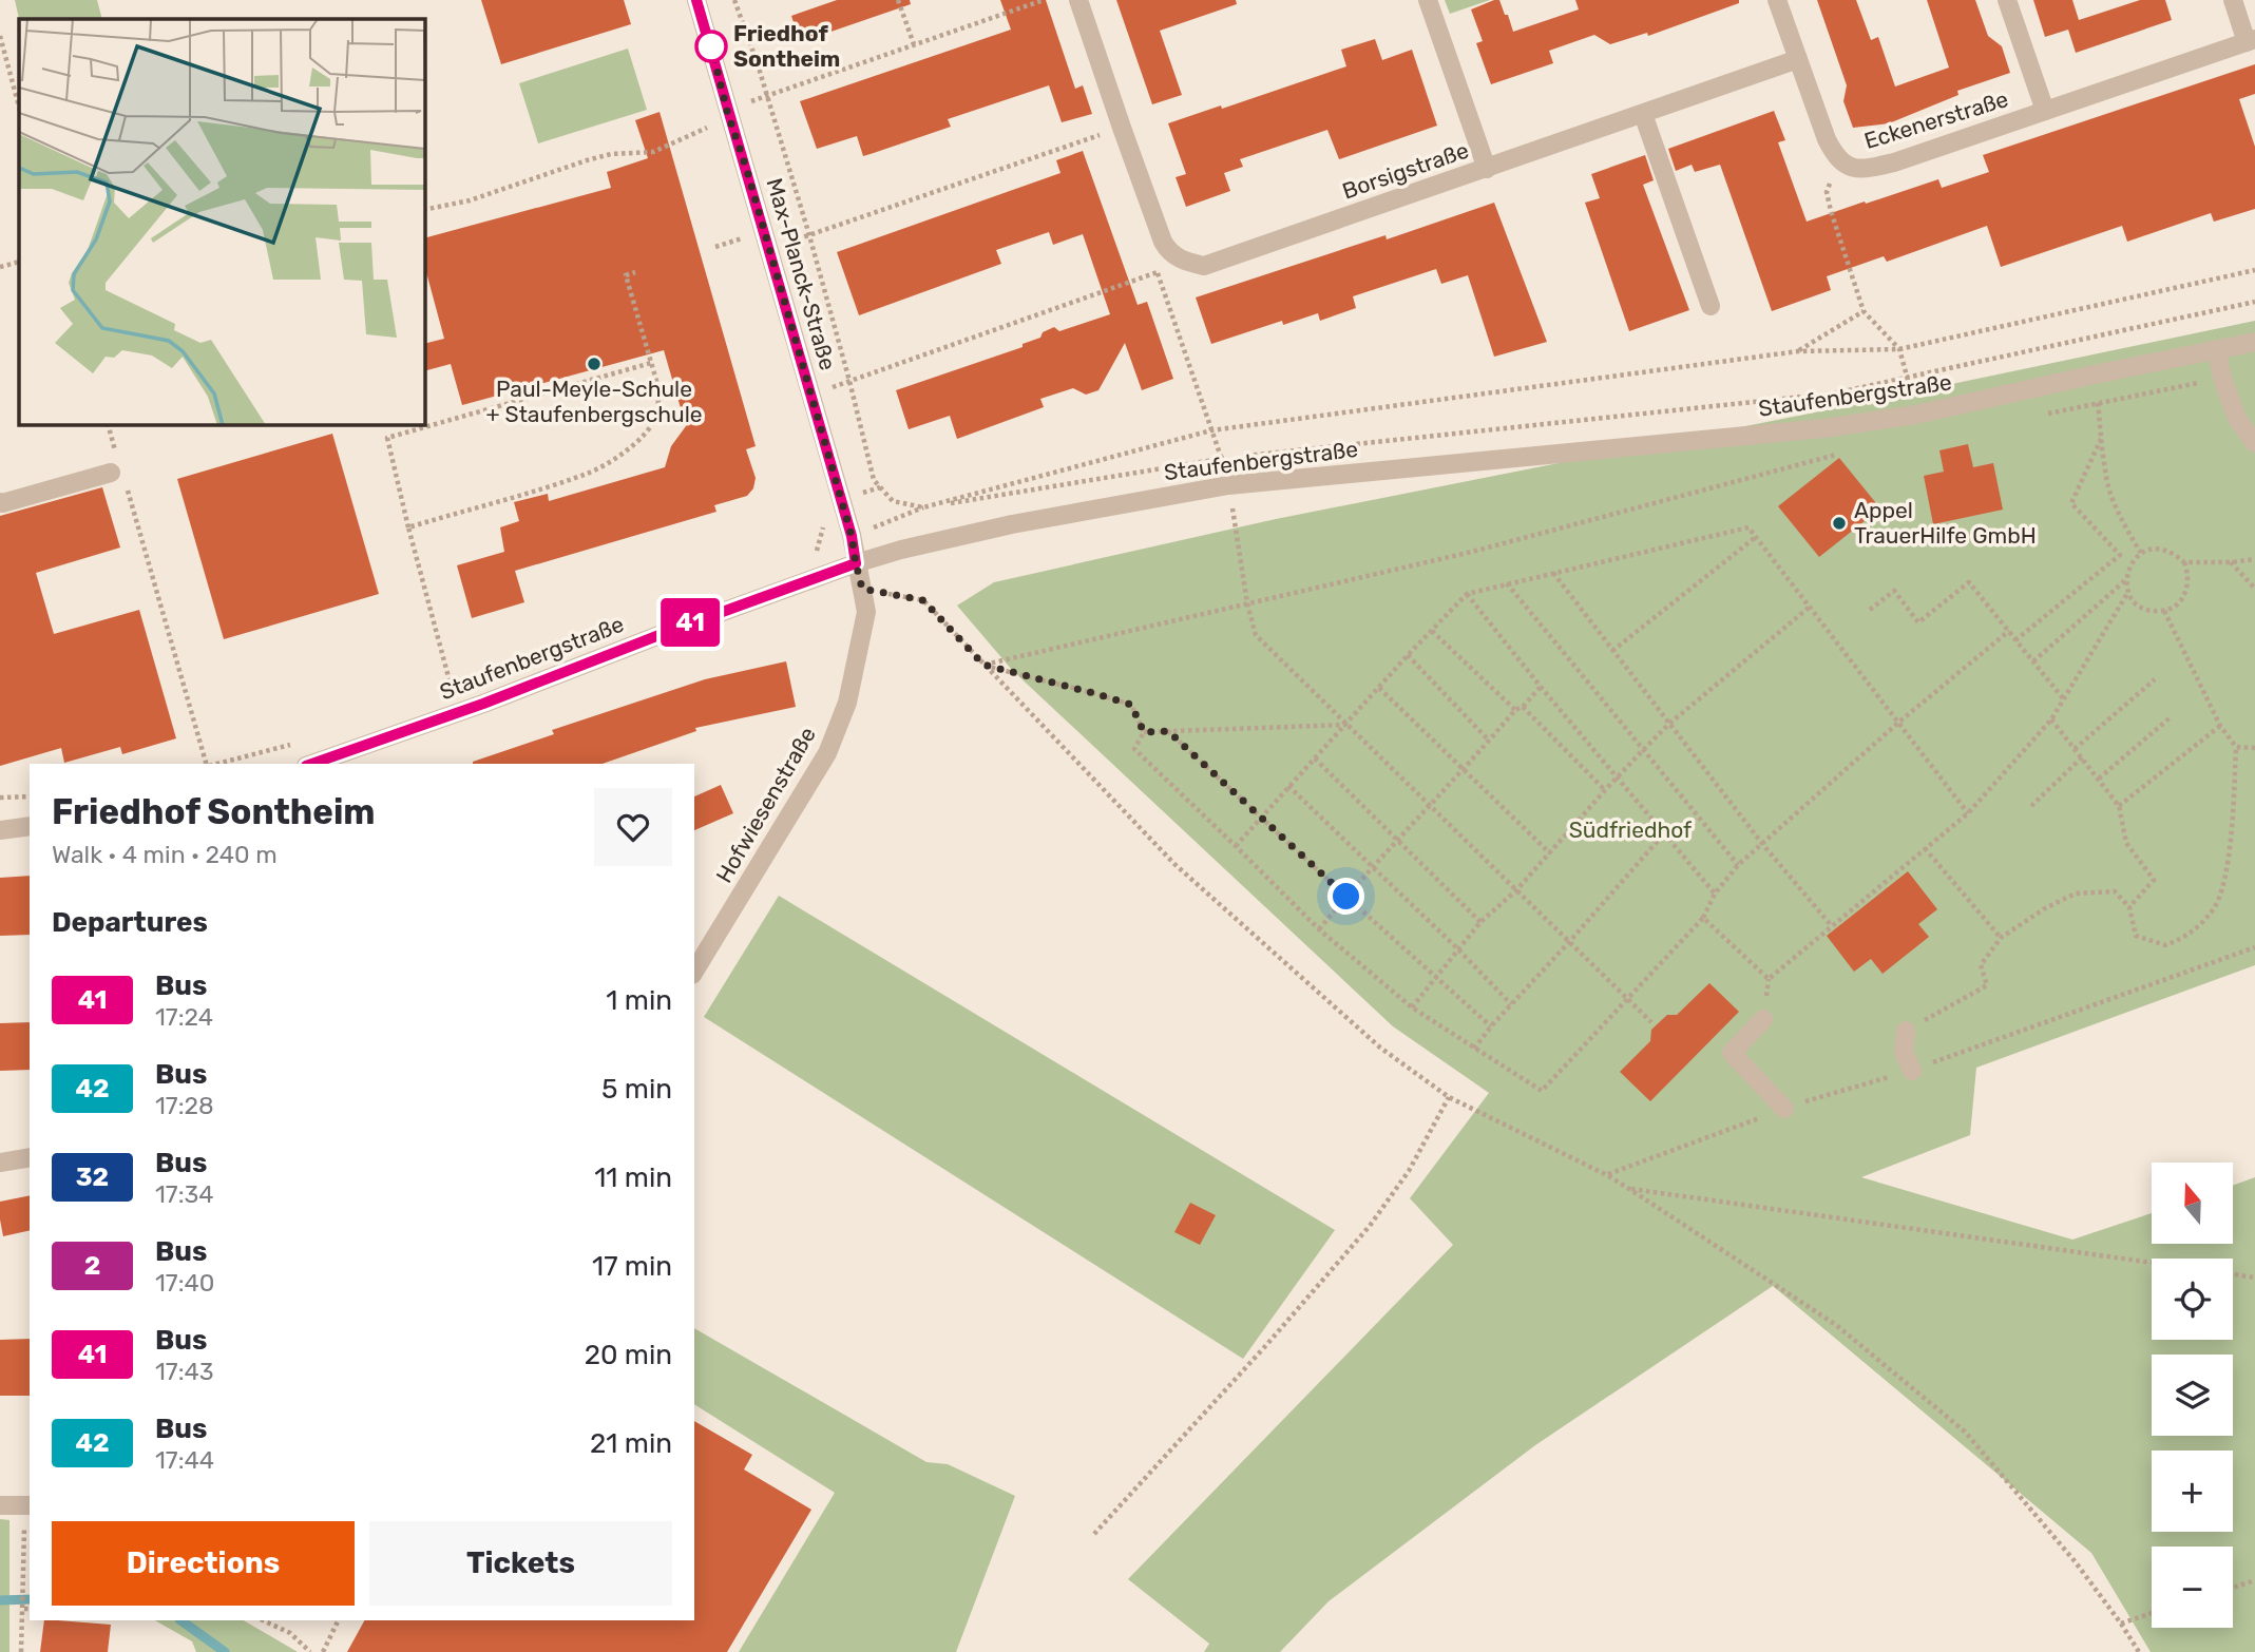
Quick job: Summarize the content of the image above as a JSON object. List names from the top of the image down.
{
  "streets": {
    "street": [
      "Eckenerstraße",
      "Borsigstraße",
      "Max-Planck-Straße",
      "Staufenbergstraße",
      "Hofwiesenstraße"
    ]
  },
  "crossings": [
    ["Eckenerstraße", "Borsigstraße"],
    ["Max-Planck-Straße", "Staufenbergstraße"],
    ["Max-Planck-Straße", "Hofwiesenstraße"],
    ["Staufenbergstraße", "Hofwiesenstraße"]
  ],
  "parks": ["Südfriedhof"],
  "places": ["Friedhof Sontheim", "Paul-Meyle-Schule + Staufenbergschule", "Appel TrauerHilfe GmbH"],
  "lines": ["bus line 41"],
  "north": "top",
  "page": {
    "on_map": "41",
    "heading": [
      ["Friedhof Sontheim", "Walk · 4 min · 240 m"],
      "Departures"
    ],
    "list": [
      {
        "mark": "41",
        "name": "Bus",
        "note": "17:24",
        "value": "1 min"
      },
      {
        "mark": "42",
        "name": "Bus",
        "note": "17:28",
        "value": "5 min"
      },
      {
        "mark": "32",
        "name": "Bus",
        "note": "17:34",
        "value": "11 min"
      },
      {
        "mark": "2",
        "name": "Bus",
        "note": "17:40",
        "value": "17 min"
      },
      {
        "mark": "41",
        "name": "Bus",
        "note": "17:43",
        "value": "20 min"
      },
      {
        "mark": "42",
        "name": "Bus",
        "note": "17:44",
        "value": "21 min"
      }
    ],
    "map_buttons": ["+", "−"],
    "buttons": ["Directions", "Tickets"]
  }
}
